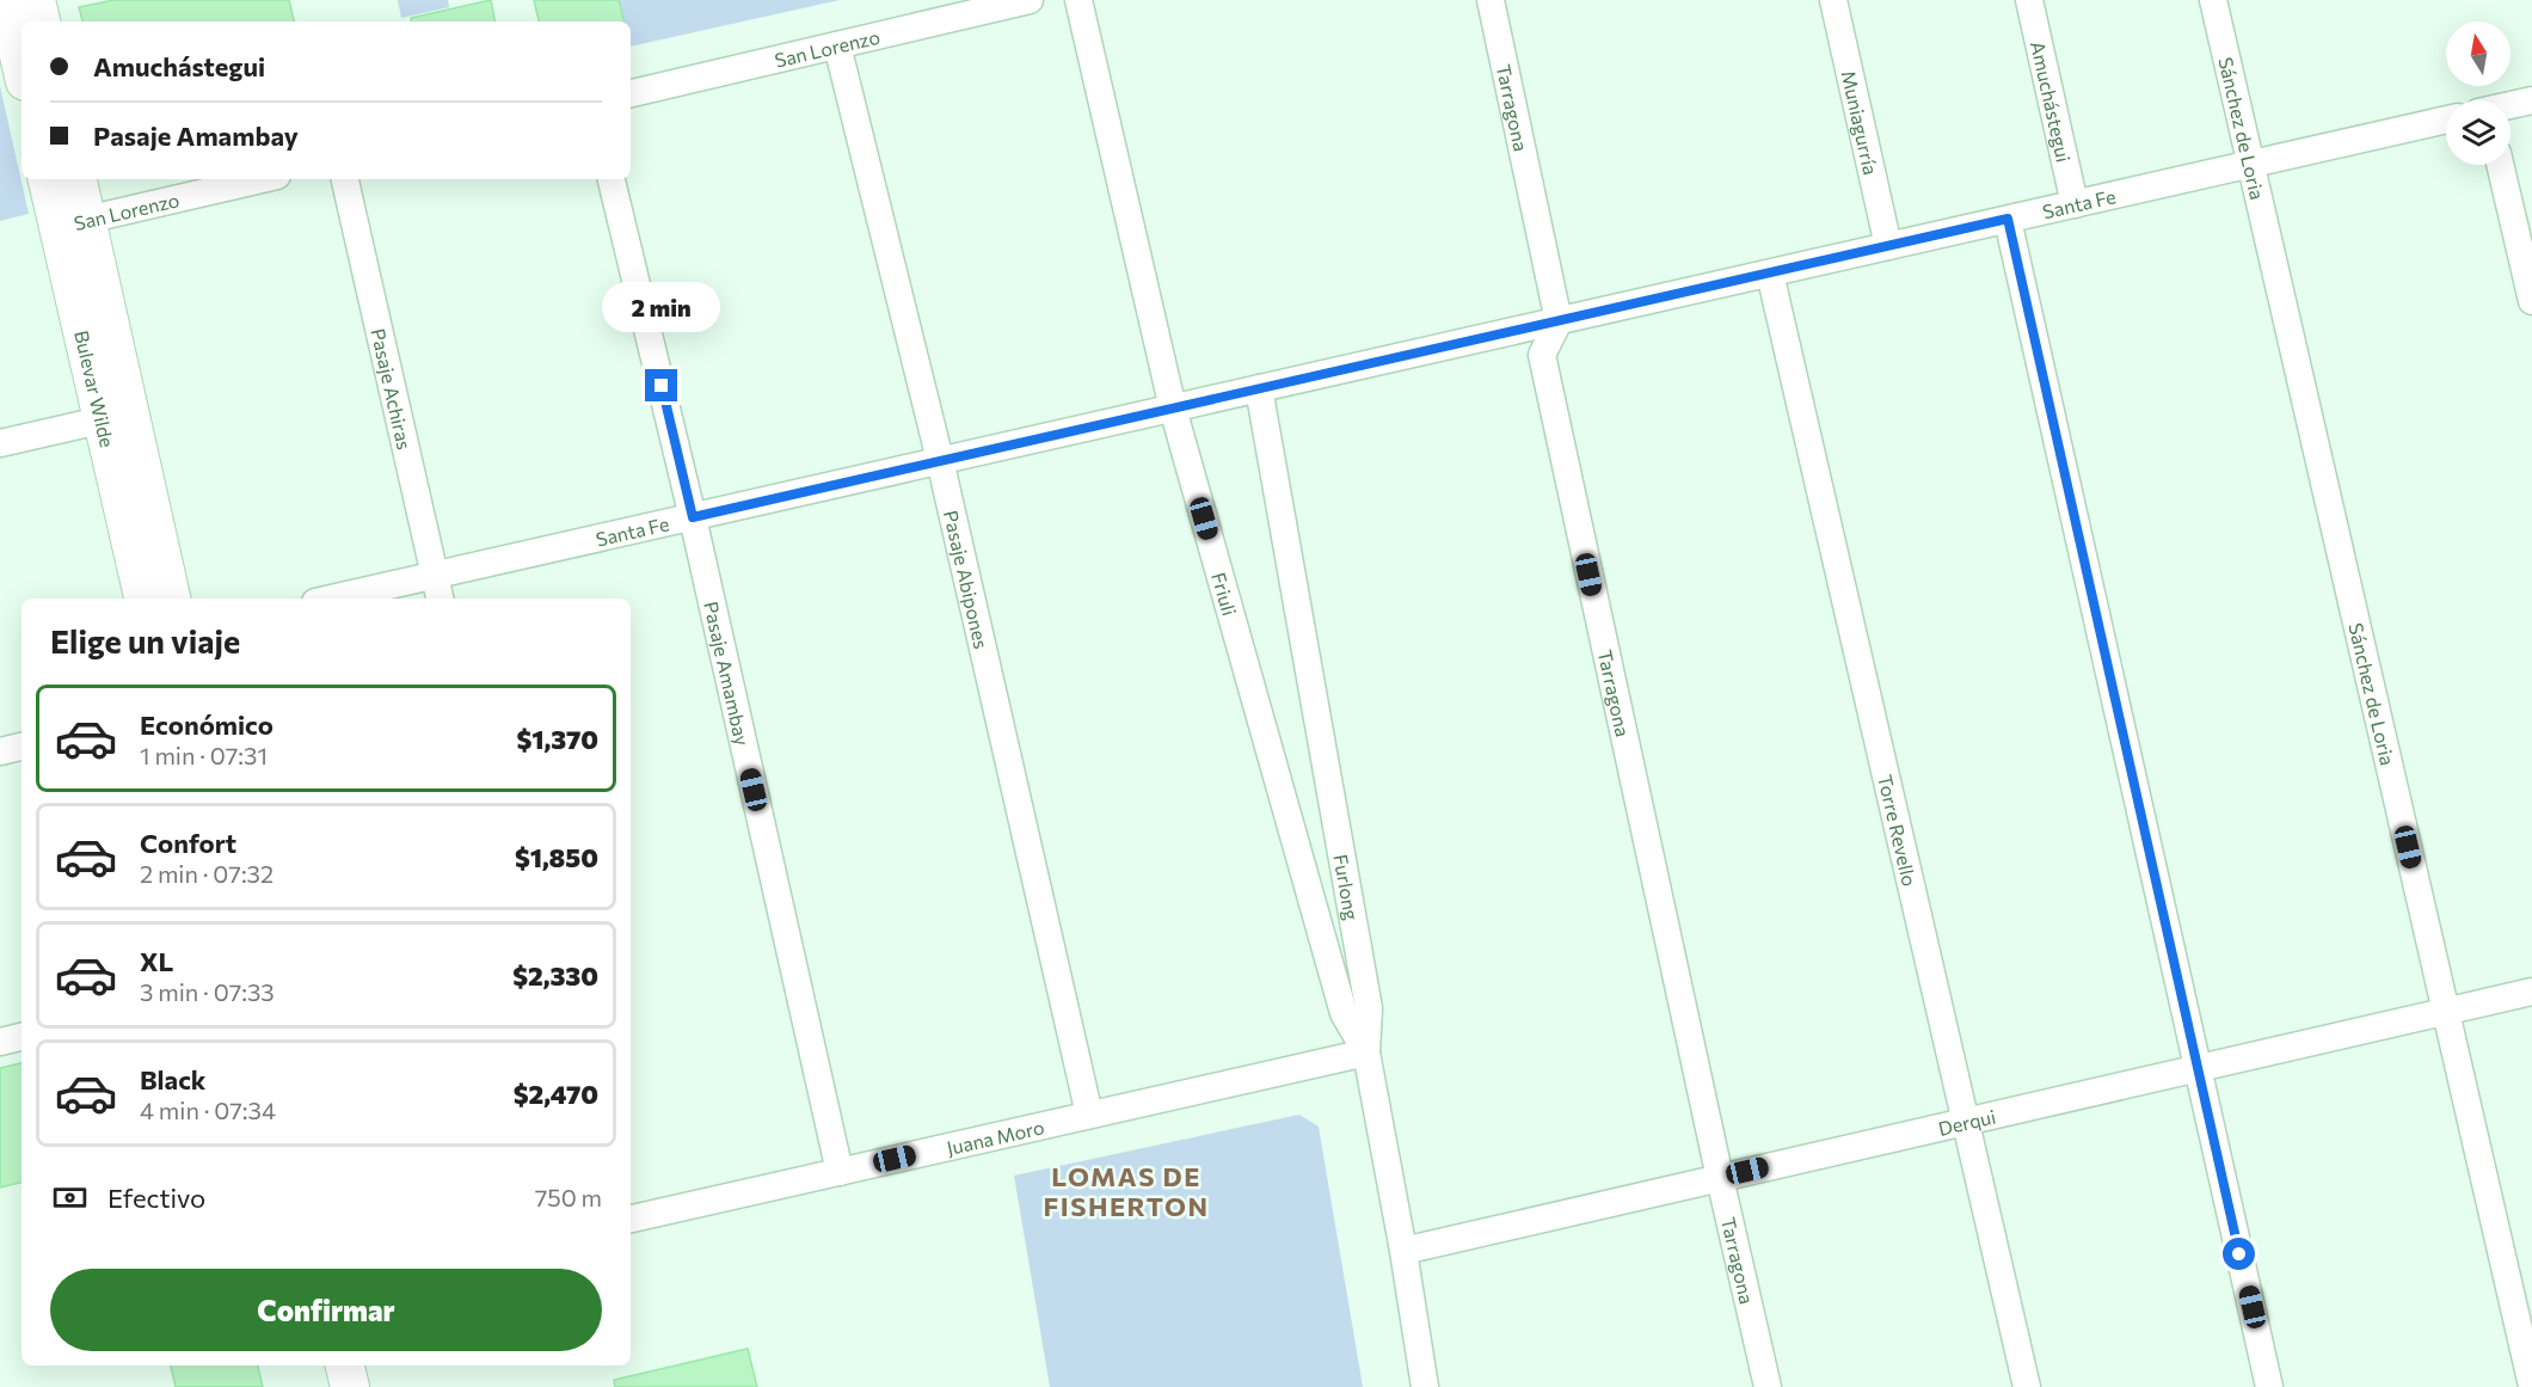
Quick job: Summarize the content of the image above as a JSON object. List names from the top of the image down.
{
  "streets": {
    "main road": ["Bulevar Wilde"],
    "street": [
      "San Lorenzo",
      "Amuchástegui",
      "Tarragona",
      "Muniagurría",
      "Sánchez de Loria",
      "Santa Fe",
      "Pasaje Achiras",
      "Pasaje Abipones",
      "Friuli",
      "Pasaje Amambay",
      "Torre Revello",
      "Furlong",
      "Derqui",
      "Juana Moro"
    ]
  },
  "crossings": [
    ["San Lorenzo", "Bulevar Wilde"],
    ["San Lorenzo", "Pasaje Abipones"],
    ["Amuchástegui", "Santa Fe"],
    ["Tarragona", "Santa Fe"],
    ["Tarragona", "Derqui"],
    ["Muniagurría", "Santa Fe"],
    ["Sánchez de Loria", "Santa Fe"],
    ["Sánchez de Loria", "Derqui"],
    ["Santa Fe", "Pasaje Achiras"],
    ["Santa Fe", "Pasaje Abipones"],
    ["Santa Fe", "Friuli"],
    ["Santa Fe", "Pasaje Amambay"],
    ["Santa Fe", "Torre Revello"],
    ["Santa Fe", "Furlong"],
    ["Pasaje Abipones", "Juana Moro"],
    ["Friuli", "Furlong"],
    ["Friuli", "Juana Moro"],
    ["Pasaje Amambay", "Juana Moro"],
    ["Torre Revello", "Derqui"],
    ["Furlong", "Derqui"],
    ["Furlong", "Juana Moro"]
  ],
  "districts": ["LOMAS DE FISHERTON"],
  "north": "top",
  "page": {
    "banner": ["Amuchástegui", "Pasaje Amambay"],
    "bubble": "2 min",
    "heading": "Elige un viaje",
    "list": [
      {
        "name": "Económico",
        "note": "1 min · 07:31",
        "value": "$1,370"
      },
      {
        "name": "Confort",
        "note": "2 min · 07:32",
        "value": "$1,850"
      },
      {
        "name": "XL",
        "note": "3 min · 07:33",
        "value": "$2,330"
      },
      {
        "name": "Black",
        "note": "4 min · 07:34",
        "value": "$2,470"
      }
    ],
    "pay": ["Efectivo", "750 m"],
    "buttons": "Confirmar"
  }
}
